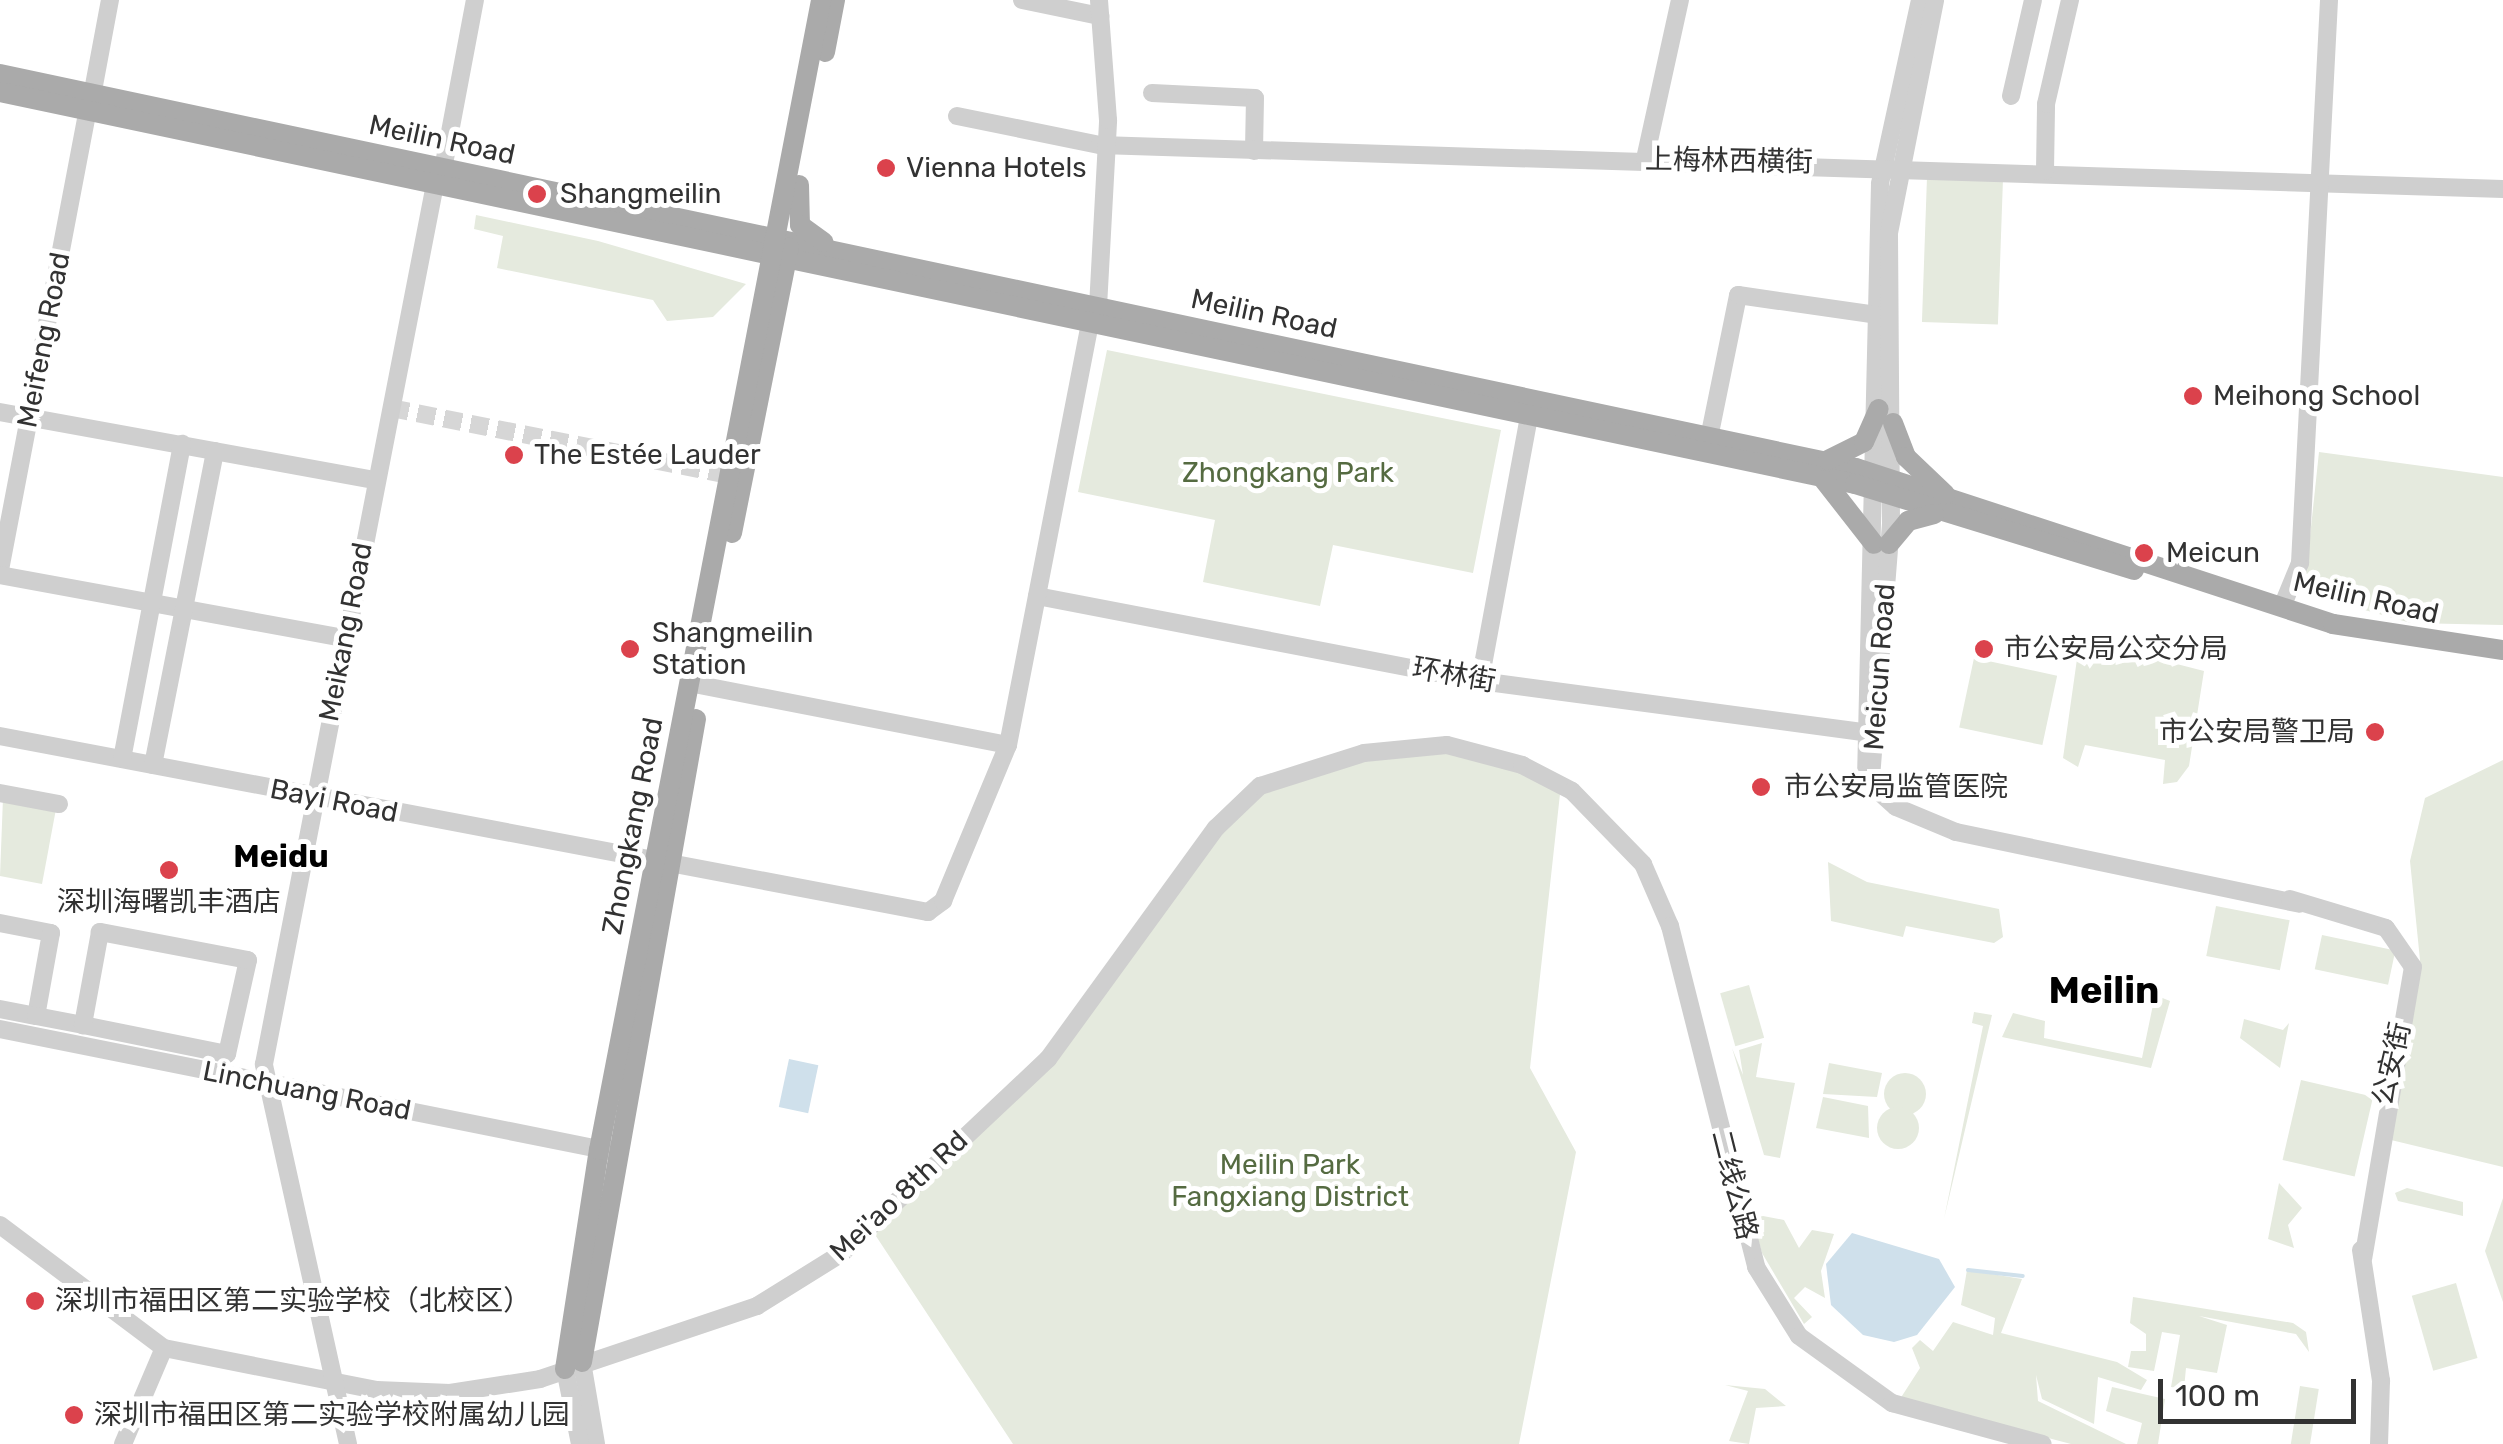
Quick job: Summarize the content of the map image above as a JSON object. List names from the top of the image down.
{
  "streets": {
    "main road": ["Meilin Road", "Zhongkang Road"],
    "street": [
      "上梅林西横街",
      "Meifeng Road",
      "Meikang Road",
      "Meicun Road",
      "环林街",
      "Bayi Road",
      "公安街",
      "Linchuang Road",
      "二线公路",
      "Mei'ao 8th Rd"
    ]
  },
  "crossings": [
    ["Meilin Road", "Meifeng Road"],
    ["Meilin Road", "Meikang Road"],
    ["Meilin Road", "Meicun Road"],
    ["Meilin Road", "Zhongkang Road"],
    ["上梅林西横街", "Meicun Road"],
    ["Meikang Road", "Bayi Road"],
    ["Meikang Road", "Linchuang Road"],
    ["Meicun Road", "环林街"],
    ["Meicun Road", "公安街"],
    ["Bayi Road", "Zhongkang Road"],
    ["Zhongkang Road", "Linchuang Road"],
    ["Zhongkang Road", "Mei'ao 8th Rd"],
    ["二线公路", "Mei'ao 8th Rd"]
  ],
  "districts": ["Meidu", "Meilin"],
  "parks": ["Zhongkang Park", "Meilin Park Fangxiang District"],
  "places": [
    "Vienna Hotels",
    "Shangmeilin",
    "Meihong School",
    "The Estée Lauder",
    "Meicun",
    "Shangmeilin Station",
    "市公安局公交分局",
    "市公安局警卫局",
    "市公安局监管医院",
    "深圳海曙凯丰酒店",
    "深圳市福田区第二实验学校（北校区）",
    "深圳市福田区第二实验学校附属幼儿园"
  ],
  "scale_bar": "100 m"
}
